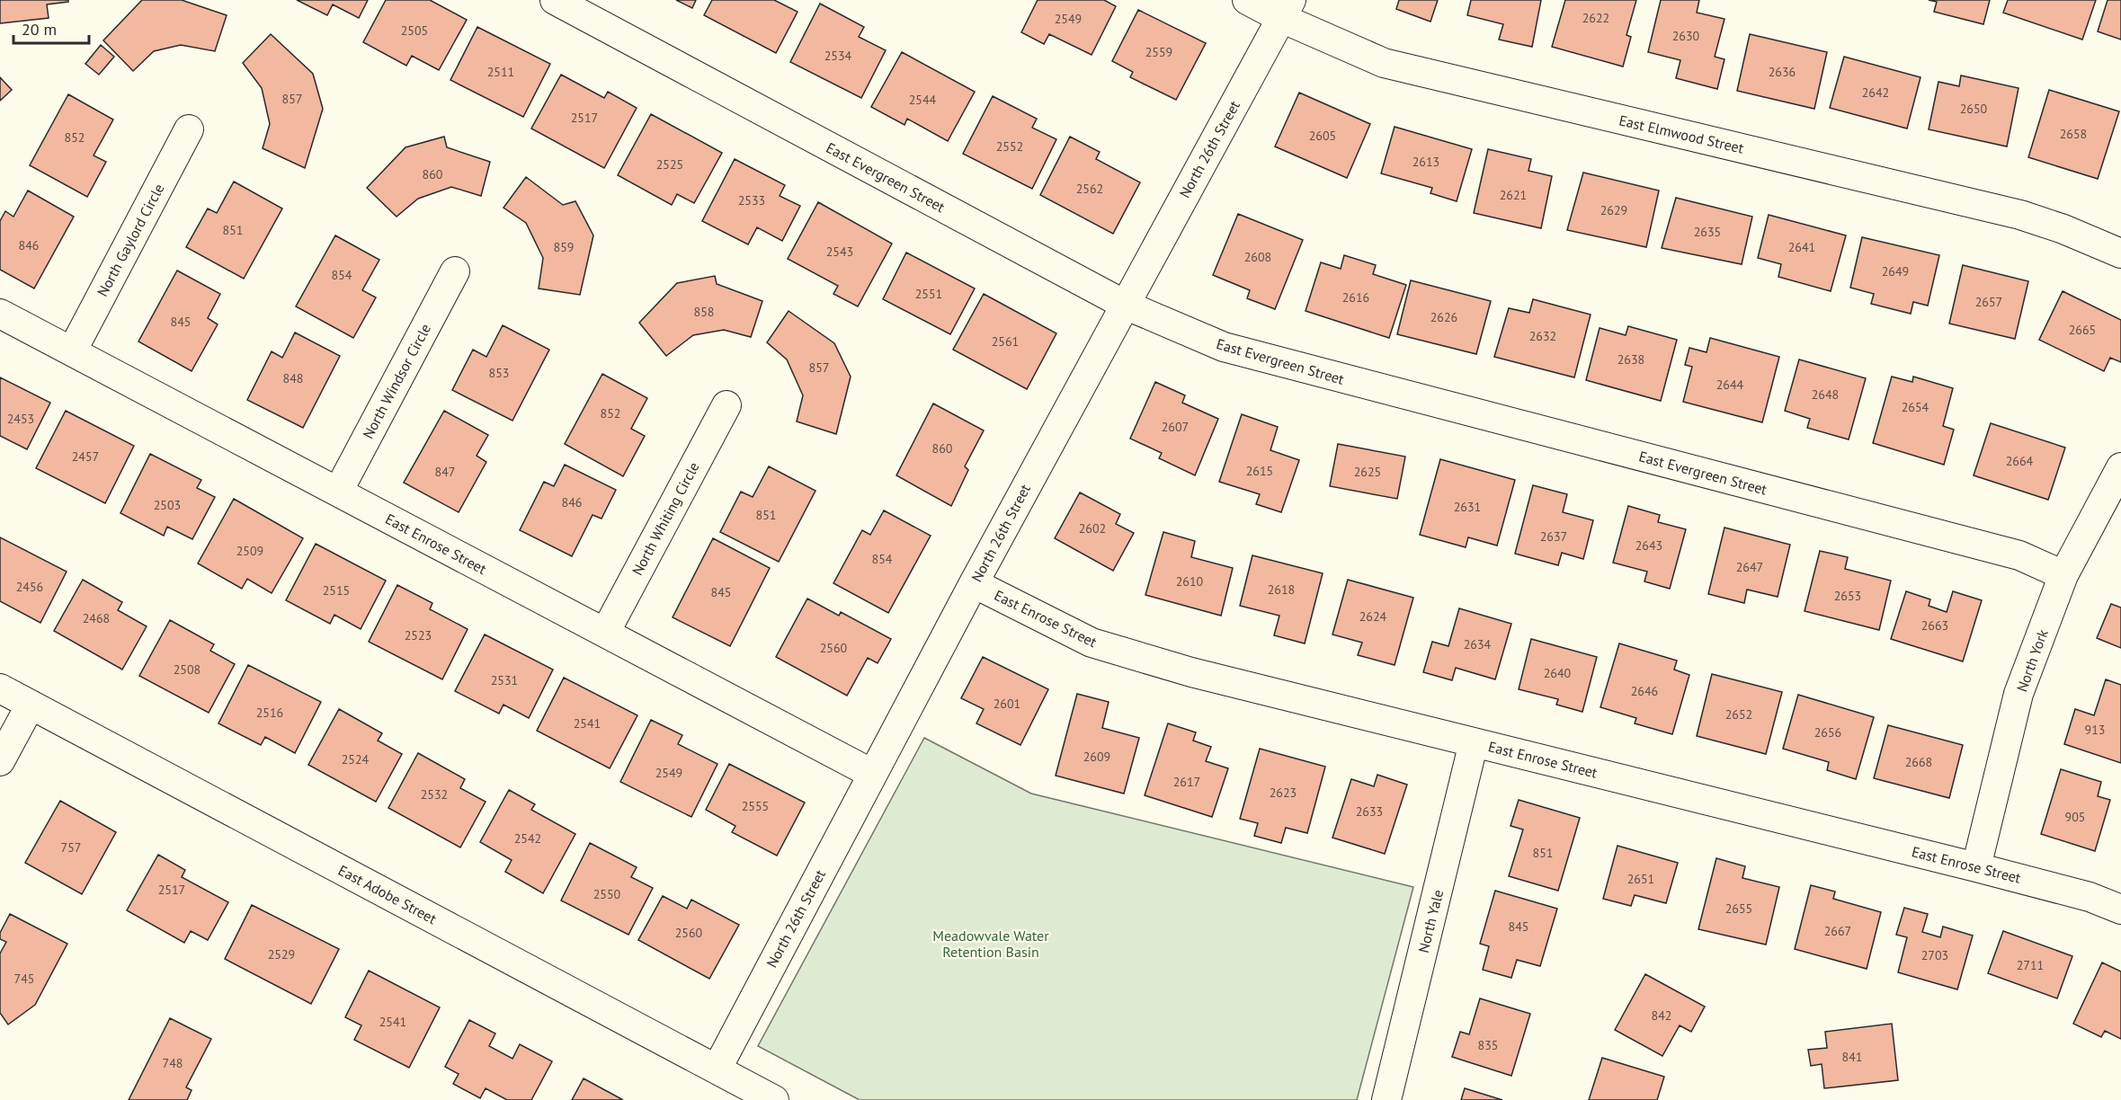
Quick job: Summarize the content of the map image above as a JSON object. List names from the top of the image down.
{
  "streets": {
    "street": [
      "East Elmwood Street",
      "North 26th Street",
      "East Evergreen Street",
      "North Gaylord Circle",
      "North Windsor Circle",
      "North Whiting Circle",
      "East Enrose Street",
      "North York",
      "East Adobe Street",
      "North Yale"
    ]
  },
  "crossings": [
    ["East Elmwood Street", "North 26th Street"],
    ["North 26th Street", "East Evergreen Street"],
    ["North 26th Street", "East Enrose Street"],
    ["North 26th Street", "East Adobe Street"],
    ["East Evergreen Street", "North York"],
    ["North Gaylord Circle", "East Enrose Street"],
    ["North Windsor Circle", "East Enrose Street"],
    ["North Whiting Circle", "East Enrose Street"],
    ["East Enrose Street", "North York"],
    ["East Enrose Street", "North Yale"]
  ],
  "parks": ["Meadowvale Water Retention Basin"],
  "house_numbers": [
    "2622",
    "2549",
    "2505",
    "2630",
    "2559",
    "2534",
    "2511",
    "2636",
    "2642",
    "857",
    "2544",
    "2650",
    "2517",
    "2658",
    "2605",
    "852",
    "2552",
    "2613",
    "2525",
    "860",
    "2562",
    "2621",
    "2533",
    "2629",
    "851",
    "2635",
    "846",
    "859",
    "2641",
    "2543",
    "2608",
    "2649",
    "854",
    "2551",
    "2616",
    "2657",
    "858",
    "2626",
    "845",
    "2665",
    "2632",
    "2561",
    "2638",
    "857",
    "853",
    "848",
    "2644",
    "2648",
    "2654",
    "852",
    "2453",
    "2607",
    "860",
    "2457",
    "2664",
    "2615",
    "847",
    "2625",
    "846",
    "2503",
    "2631",
    "851",
    "2602",
    "2637",
    "2643",
    "2509",
    "854",
    "2647",
    "2610",
    "2456",
    "2618",
    "2515",
    "845",
    "2653",
    "2624",
    "2468",
    "2663",
    "2523",
    "2634",
    "2560",
    "2508",
    "2640",
    "2531",
    "2646",
    "2601",
    "2516",
    "2652",
    "2541",
    "913",
    "2656",
    "2609",
    "2524",
    "2668",
    "2549",
    "2617",
    "2623",
    "2532",
    "2555",
    "2633",
    "905",
    "2542",
    "757",
    "851",
    "2651",
    "2517",
    "2550",
    "2655",
    "845",
    "2667",
    "2560",
    "2529",
    "2703",
    "2711",
    "745",
    "842",
    "2541",
    "835",
    "841",
    "748"
  ],
  "scale_bar": "20 m"
}
